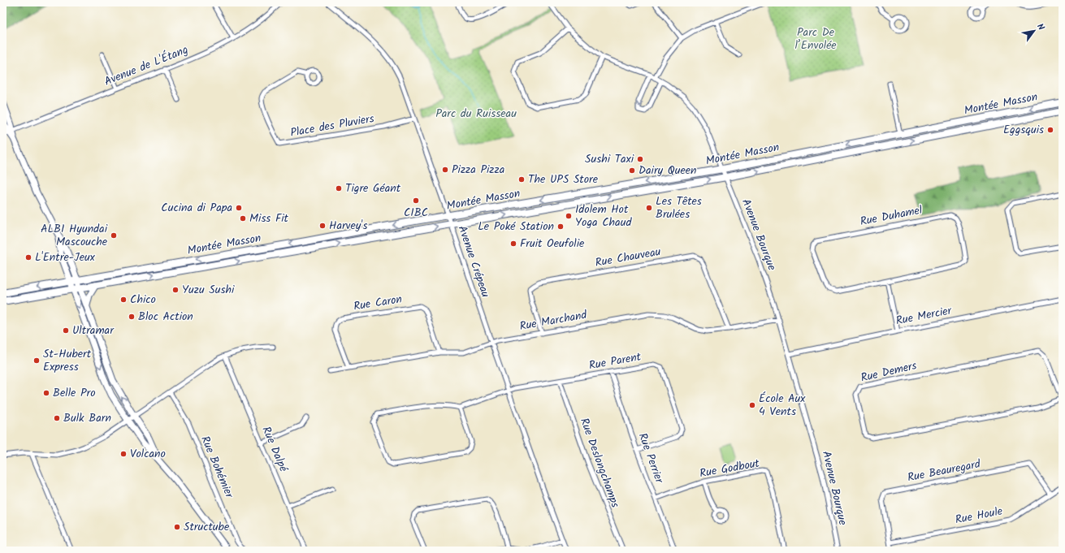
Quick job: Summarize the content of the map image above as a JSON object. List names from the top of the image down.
{
  "streets": {
    "main road": ["Montée Masson"],
    "street": [
      "Avenue de L'Étang",
      "Place des Pluviers",
      "Rue Duhamel",
      "Avenue Bourque",
      "Rue Chauveau",
      "Avenue Crépeau",
      "Rue Caron",
      "Rue Mercier",
      "Rue Marchand",
      "Rue Parent",
      "Rue Demers",
      "Rue Dalpé",
      "Rue Perrier",
      "Rue Deslongchamps",
      "Rue Bohémier",
      "Rue Godbout",
      "Rue Beauregard",
      "Rue Houle"
    ]
  },
  "crossings": [
    ["Montée Masson", "Avenue Bourque"],
    ["Montée Masson", "Avenue Crépeau"],
    ["Place des Pluviers", "Avenue Crépeau"],
    ["Avenue Bourque", "Rue Mercier"],
    ["Avenue Bourque", "Rue Marchand"],
    ["Rue Chauveau", "Rue Marchand"],
    ["Avenue Crépeau", "Rue Marchand"],
    ["Avenue Crépeau", "Rue Parent"],
    ["Rue Caron", "Rue Marchand"],
    ["Rue Parent", "Rue Perrier"],
    ["Rue Parent", "Rue Deslongchamps"],
    ["Rue Perrier", "Rue Godbout"],
    ["Rue Beauregard", "Rue Houle"]
  ],
  "parks": ["Parc De l’Envolée", "Parc du Ruisseau"],
  "places": [
    "Eggsquis",
    "Sushi Taxi",
    "Pizza Pizza",
    "Dairy Queen",
    "The UPS Store",
    "Tigre Géant",
    "CIBC",
    "Cucina di Papa",
    "Les Têtes Brulées",
    "Idolem Hot Yoga Chaud",
    "Miss Fit",
    "Harvey's",
    "Le Poké Station",
    "ALBI Hyundai Mascouche",
    "Fruit Oeufolie",
    "L'Entre-Jeux",
    "Yuzu Sushi",
    "Chico",
    "Bloc Action",
    "Ultramar",
    "St-Hubert Express",
    "Belle Pro",
    "École Aux 4 Vents",
    "Bulk Barn",
    "Volcano",
    "Structube"
  ],
  "north": "top right"
}
